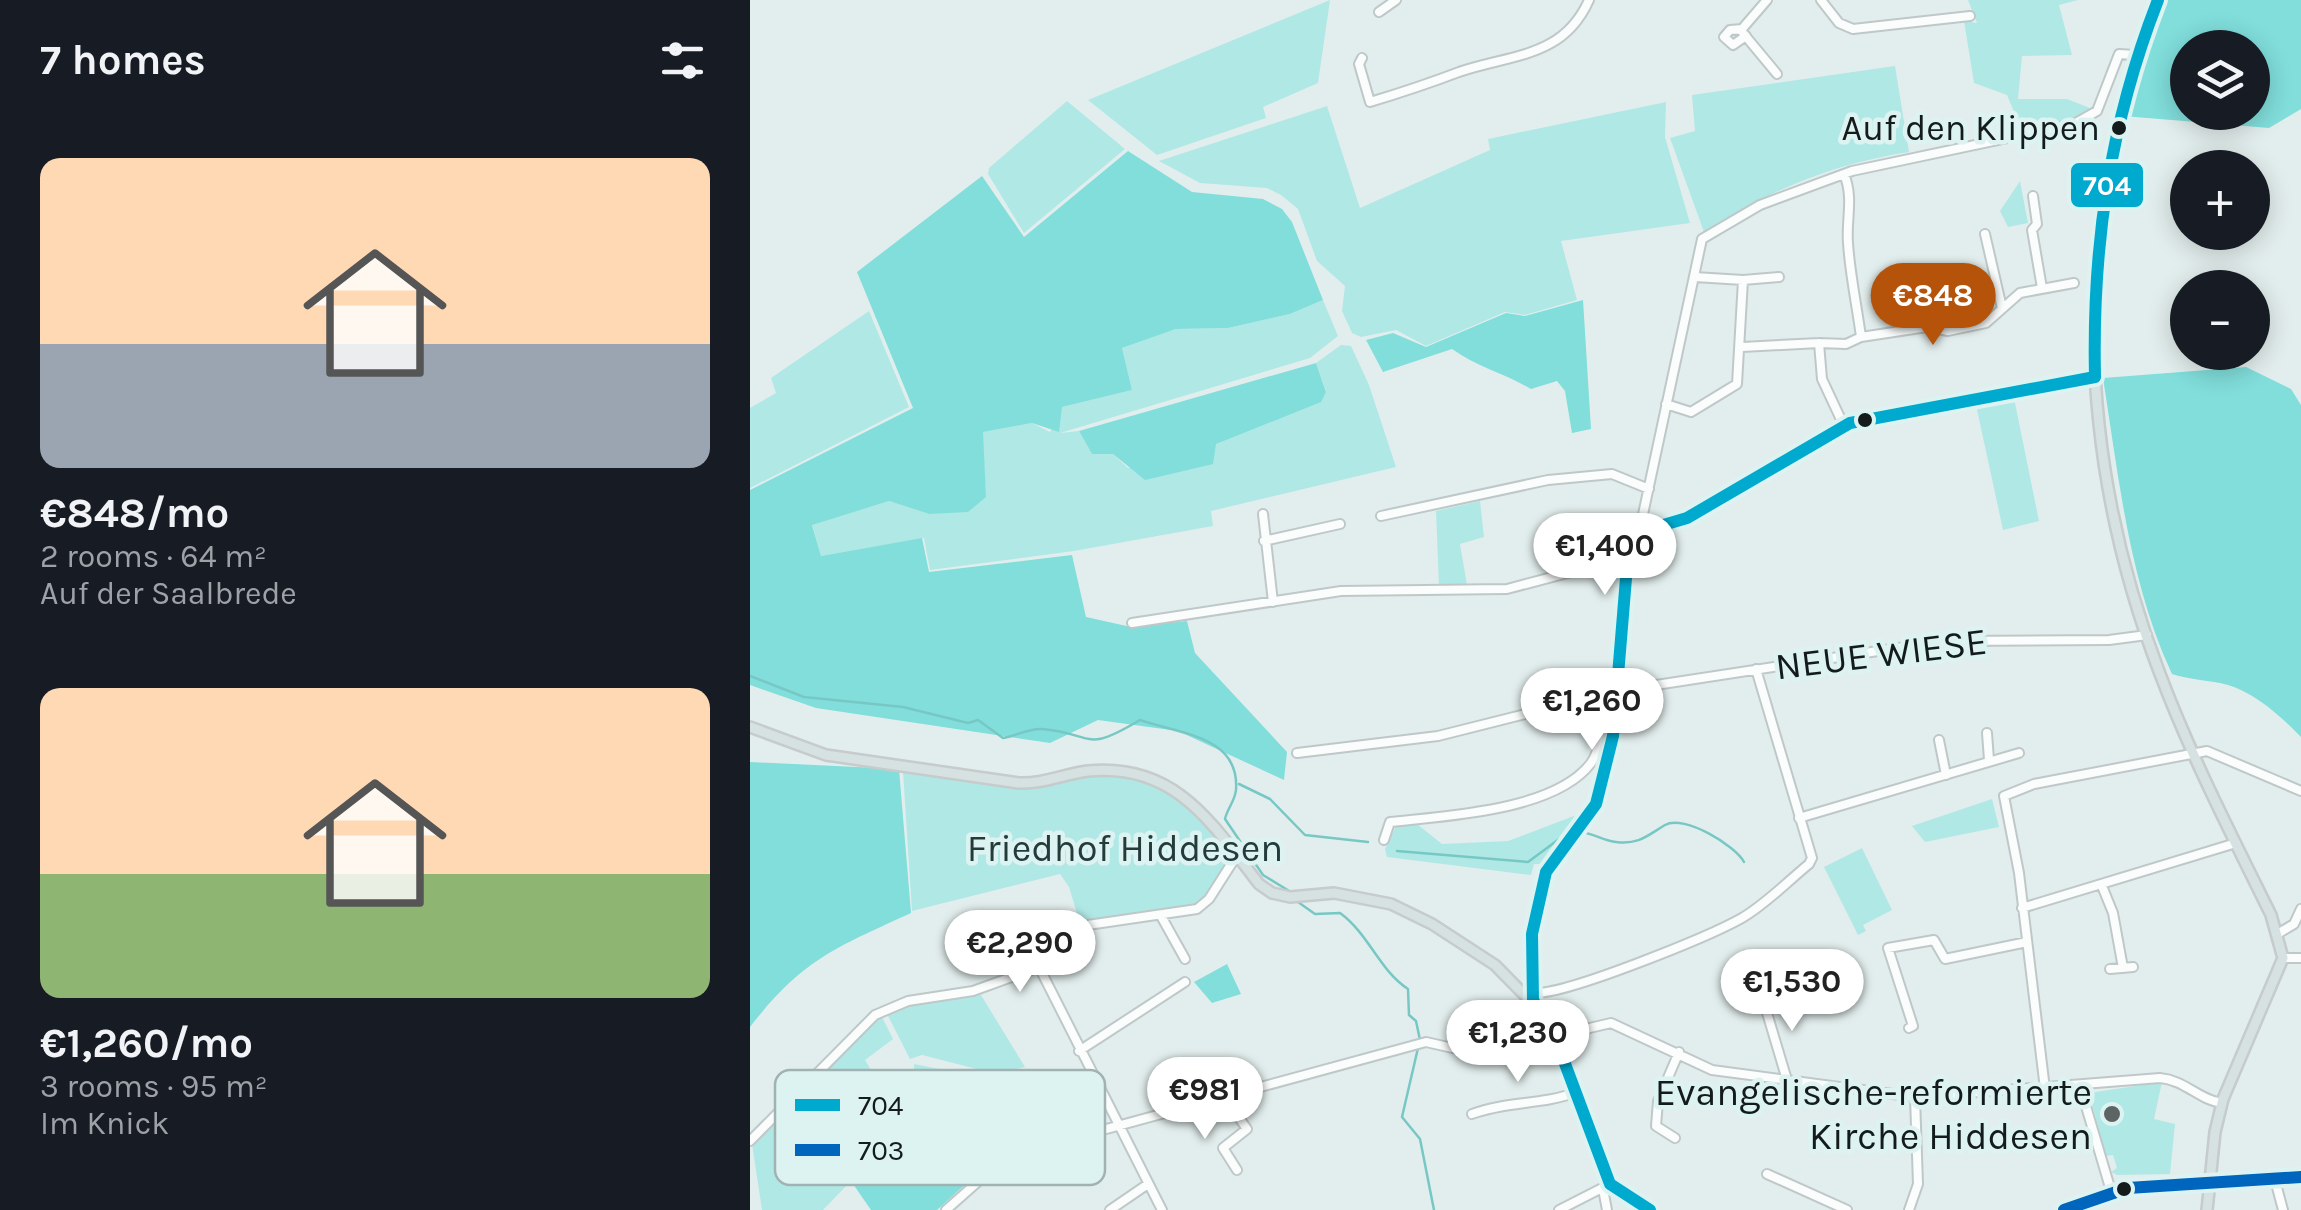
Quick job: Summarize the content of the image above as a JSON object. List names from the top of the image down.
{
  "streets": {
    "street": ["NEUE WIESE"]
  },
  "parks": ["Friedhof Hiddesen"],
  "places": ["Auf den Klippen", "Evangelische-reformierte Kirche Hiddesen"],
  "lines": ["transit line 704", "transit line 703"],
  "legend": ["704", "703"],
  "page": {
    "heading": "7 homes",
    "map_buttons": ["+", "−"],
    "list": [
      {
        "name": "€848/mo",
        "note": "2 rooms · 64 m² · Auf der Saalbrede"
      },
      {
        "name": "€1,260/mo",
        "note": "3 rooms · 95 m² · Im Knick"
      }
    ],
    "price": [
      "€848",
      "€1,400",
      "€1,260",
      "€2,290",
      "€1,530",
      "€1,230",
      "€981"
    ]
  }
}
